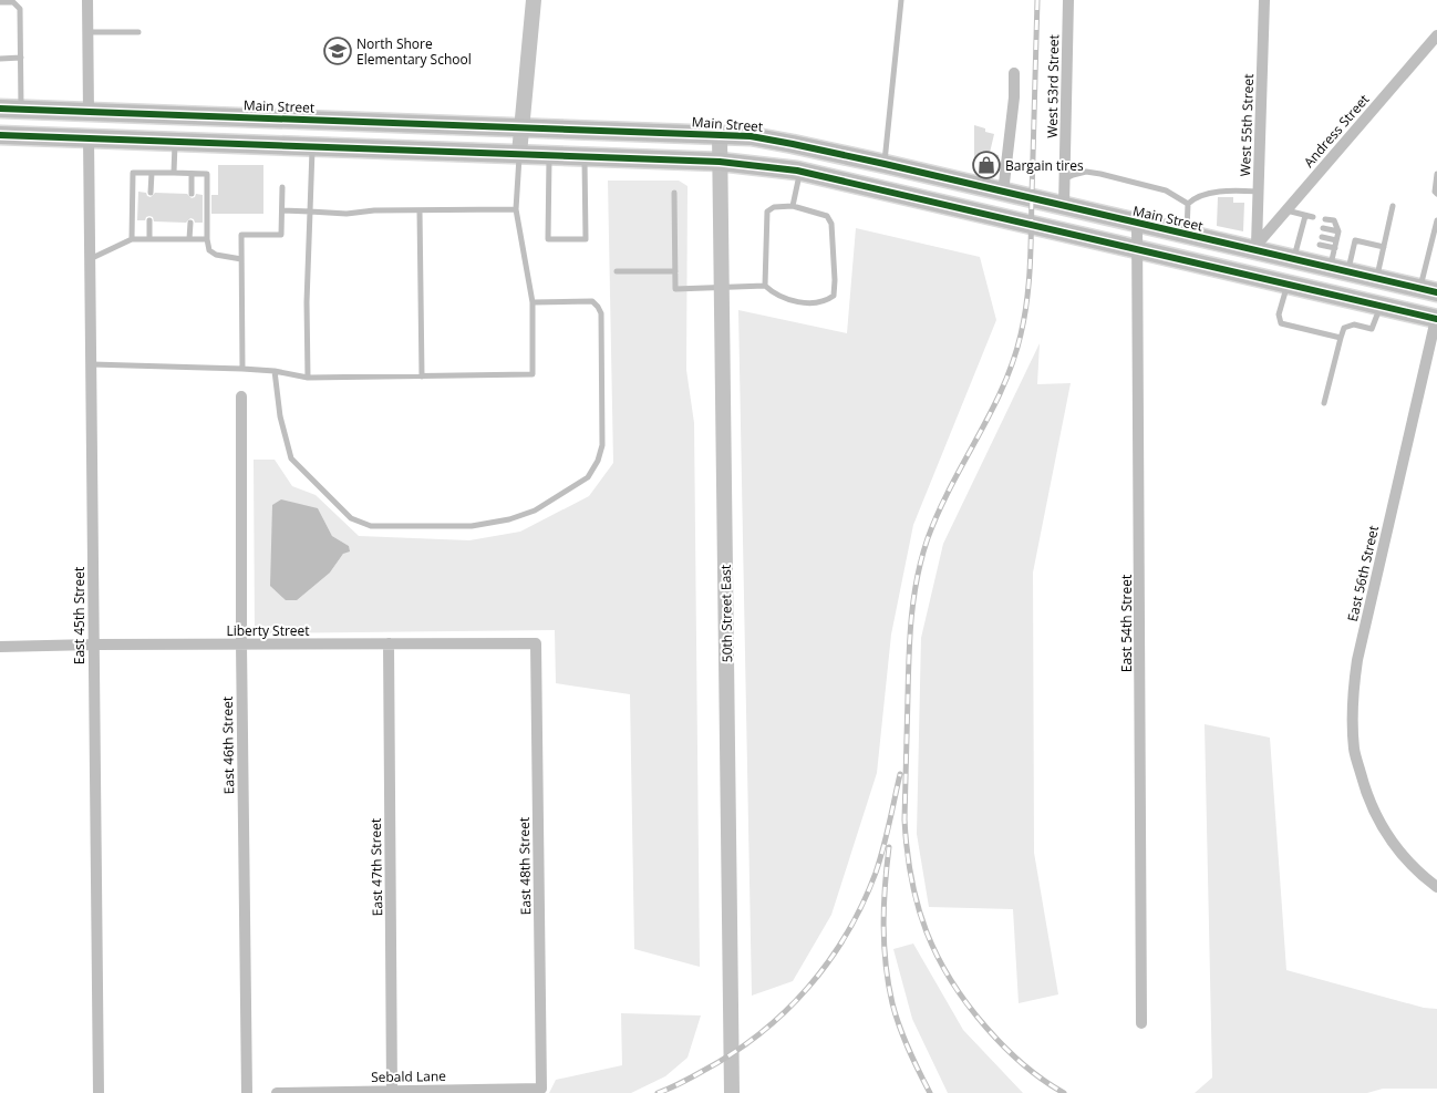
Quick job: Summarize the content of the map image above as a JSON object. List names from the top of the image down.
{
  "streets": {
    "main road": ["Main Street"],
    "street": [
      "West 53rd Street",
      "West 55th Street",
      "Andress Street",
      "East 56th Street",
      "50th Street East",
      "East 45th Street",
      "East 54th Street",
      "Liberty Street",
      "East 46th Street",
      "East 48th Street",
      "East 47th Street",
      "Sebald Lane"
    ]
  },
  "crossings": [
    ["West 53rd Street", "Main Street"],
    ["Main Street", "West 55th Street"],
    ["Main Street", "Andress Street"],
    ["Main Street", "50th Street East"],
    ["Main Street", "East 54th Street"],
    ["West 55th Street", "Andress Street"],
    ["East 45th Street", "Liberty Street"],
    ["Liberty Street", "East 46th Street"],
    ["Liberty Street", "East 48th Street"],
    ["Liberty Street", "East 47th Street"],
    ["East 48th Street", "Sebald Lane"],
    ["East 47th Street", "Sebald Lane"]
  ],
  "places": {
    "school or university": ["North Shore Elementary School"],
    "shop": ["Bargain tires"]
  }
}
